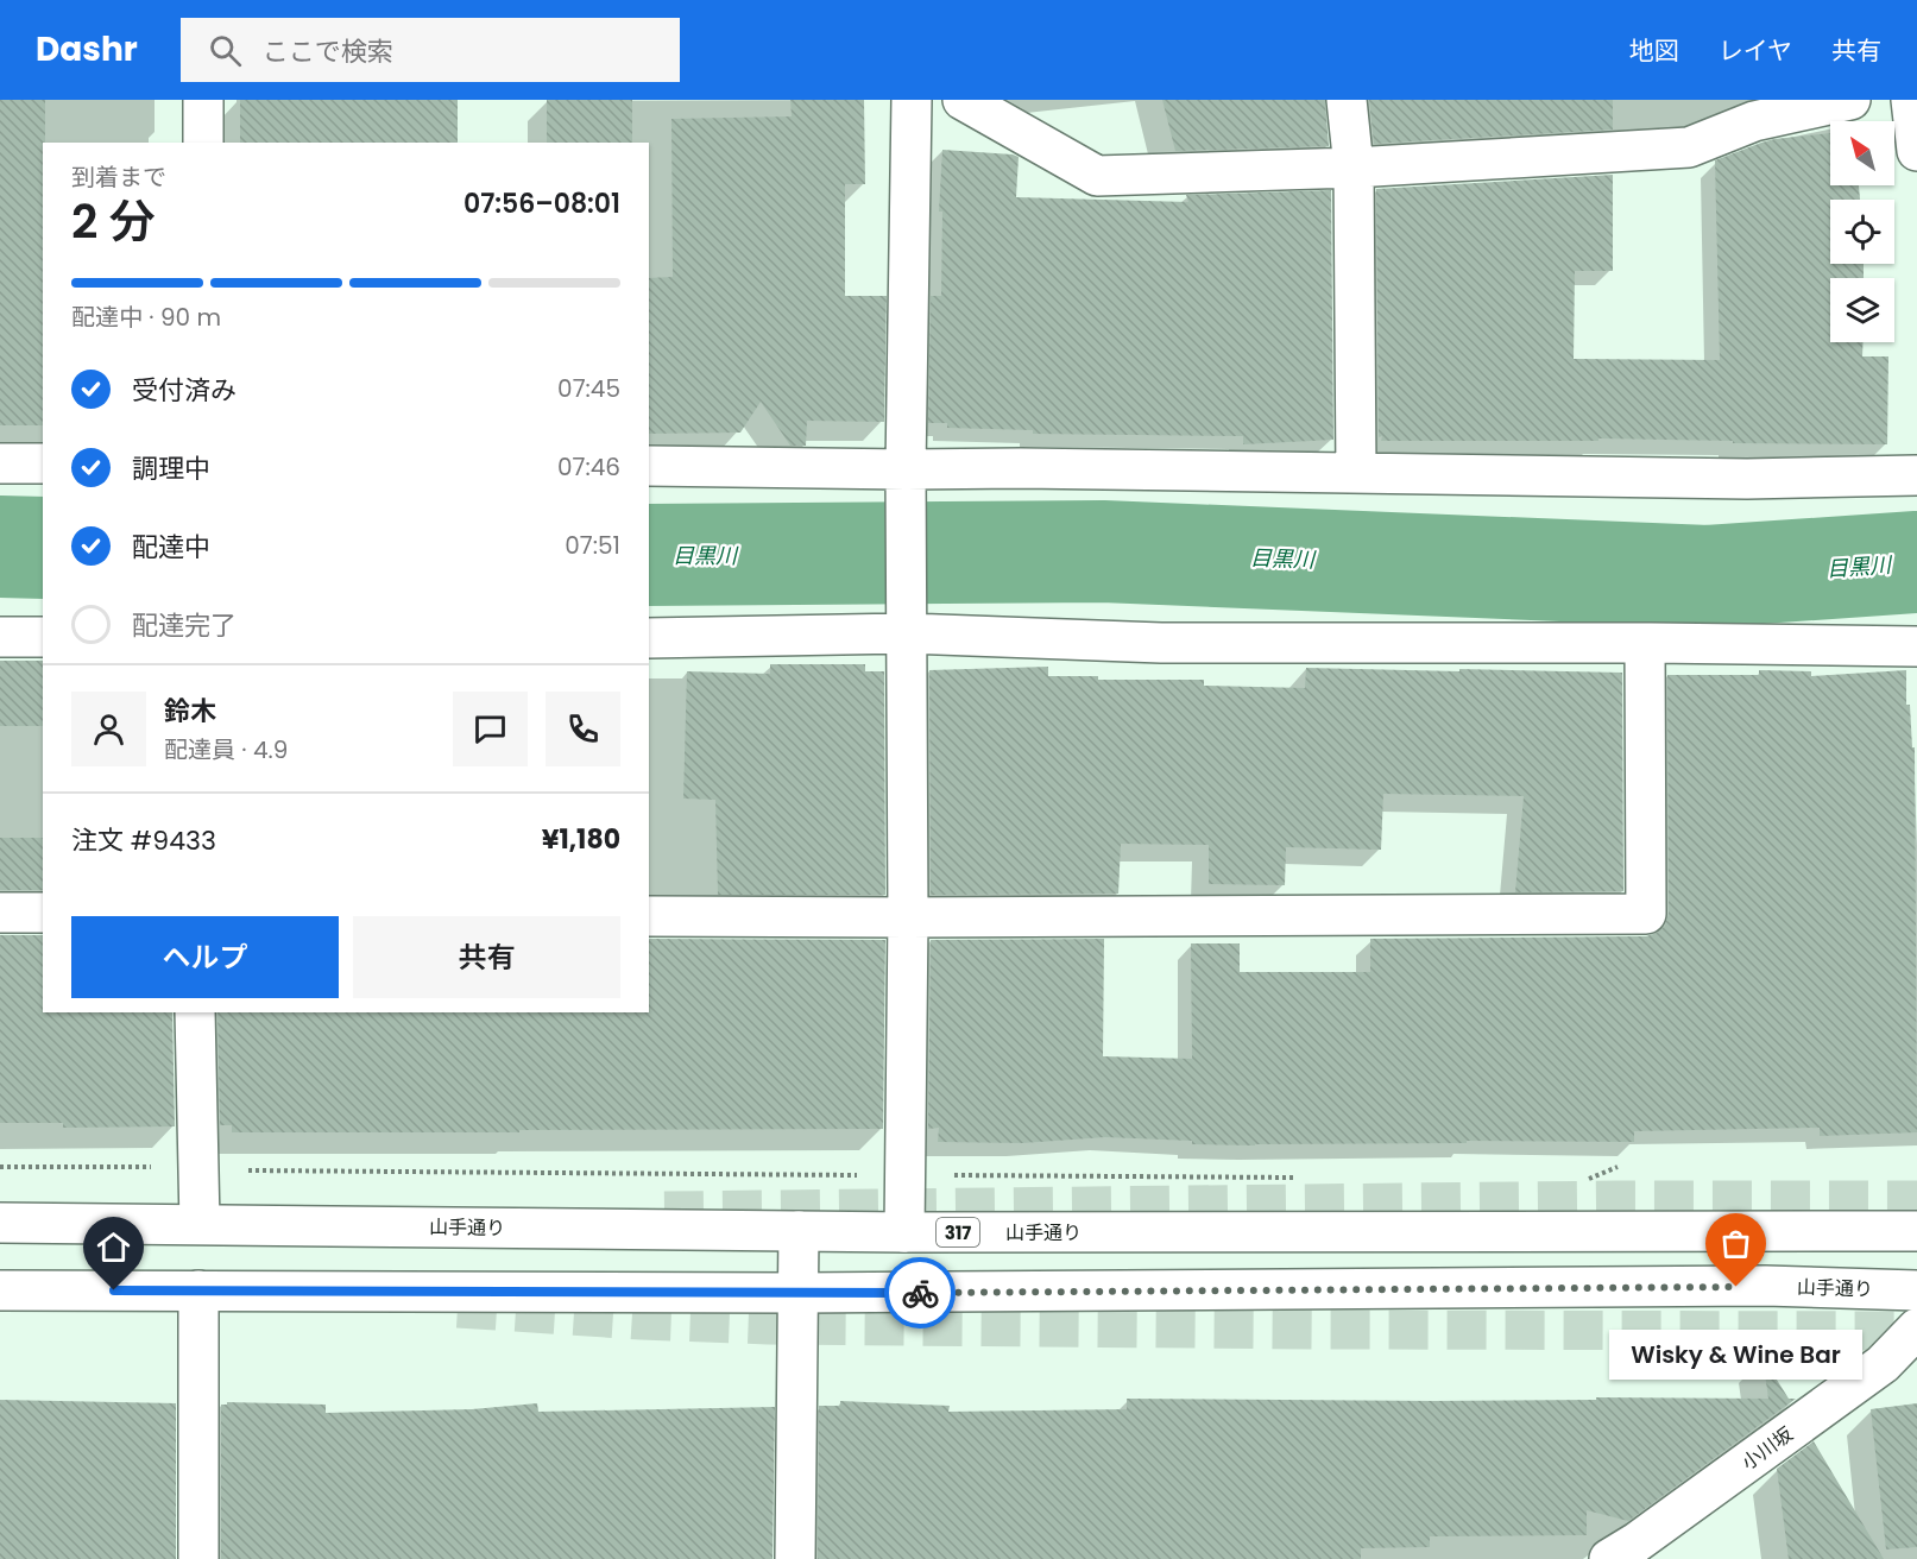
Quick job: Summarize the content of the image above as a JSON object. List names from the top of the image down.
{
  "streets": {
    "street": ["山手通り", "317", "小川坂"]
  },
  "water": ["目黒川"],
  "places": ["Wisky & Wine Bar"],
  "north": "top left",
  "page": {
    "header": "Dashr",
    "search": "ここで検索",
    "nav": ["地図", "レイヤ", "共有"],
    "heading": ["2 分", "到着まで", "07:56–08:01"],
    "panel": [
      "鈴木",
      "配達員 · 4.9",
      "注文 #9433",
      "¥1,180"
    ],
    "bar": "配達中 · 90 m",
    "list": [
      ["受付済み", "07:45"],
      ["調理中", "07:46"],
      ["配達中", "07:51"],
      "配達完了"
    ],
    "buttons": ["ヘルプ", "共有"],
    "bubble": "Wisky & Wine Bar"
  }
}
